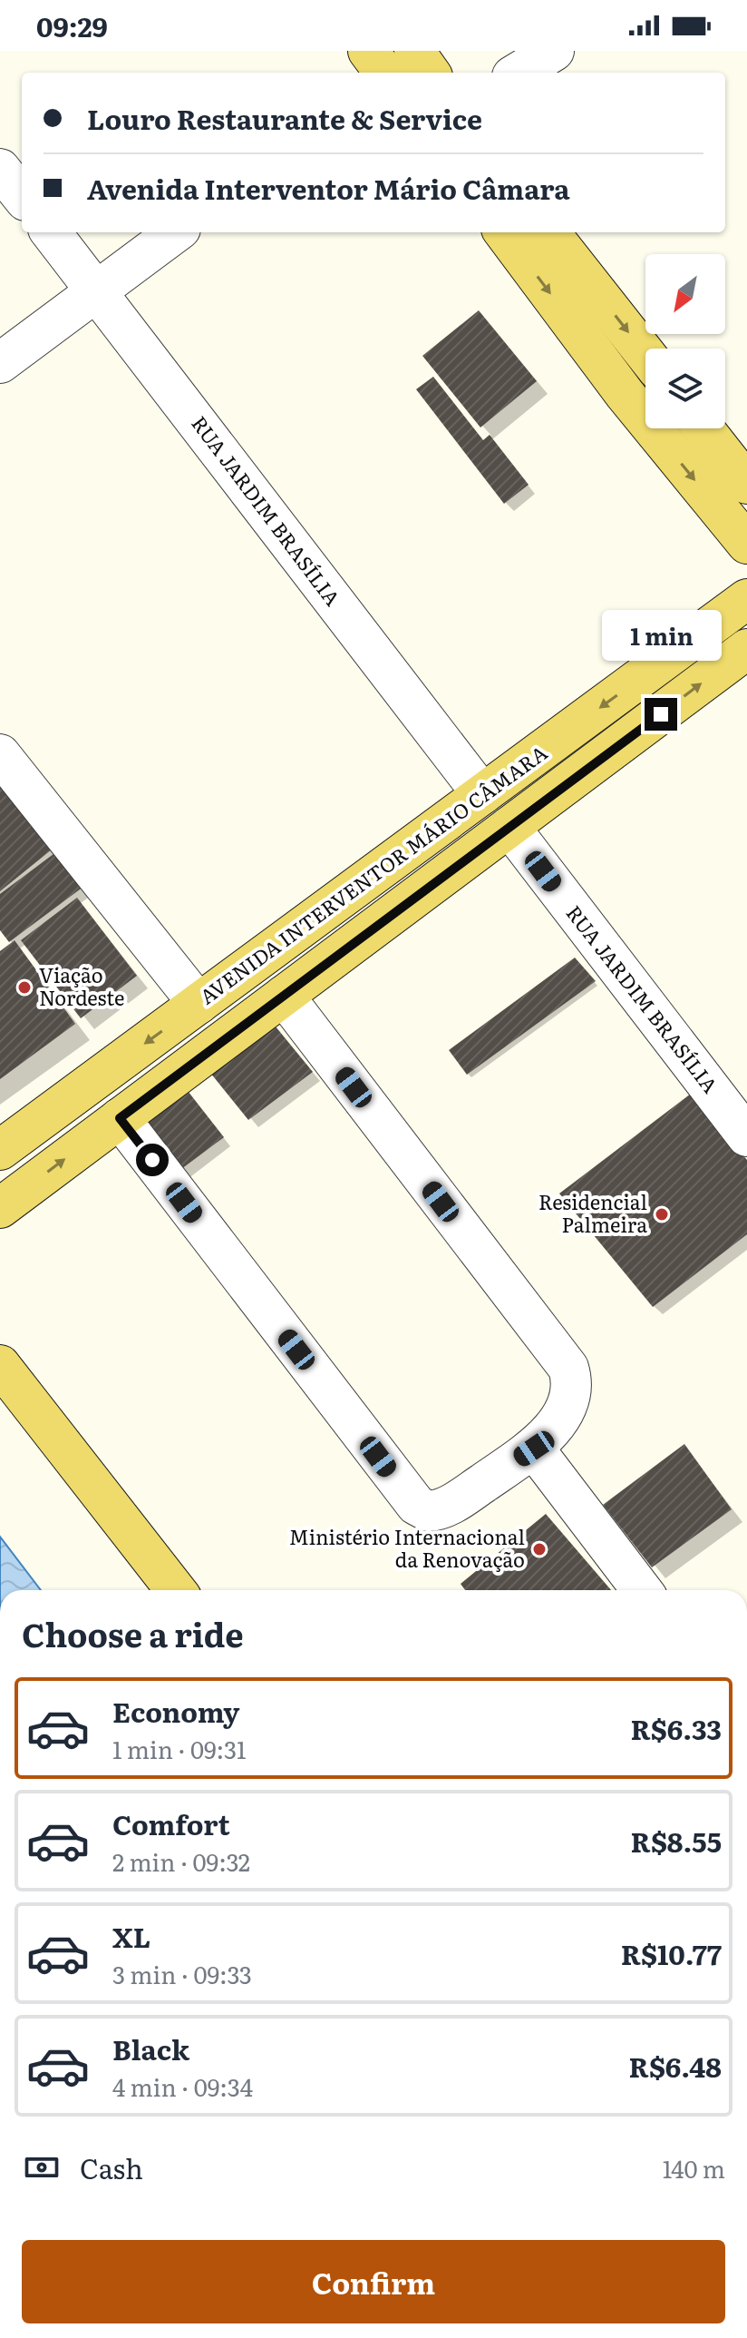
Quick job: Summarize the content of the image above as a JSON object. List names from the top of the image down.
{
  "streets": {
    "main road": ["AVENIDA INTERVENTOR MÁRIO CÂMARA"],
    "street": ["RUA JARDIM BRASÍLIA"]
  },
  "crossings": [
    ["RUA JARDIM BRASÍLIA", "AVENIDA INTERVENTOR MÁRIO CÂMARA"]
  ],
  "places": ["Viação Nordeste", "Residencial Palmeira", "Ministério Internacional da Renovação"],
  "north": "bottom left",
  "page": {
    "status": "09:29",
    "banner": ["Louro Restaurante & Service", "Avenida Interventor Mário Câmara"],
    "bubble": "1 min",
    "heading": "Choose a ride",
    "list": [
      {
        "name": "Economy",
        "note": "1 min · 09:31",
        "value": "R$6.33"
      },
      {
        "name": "Comfort",
        "note": "2 min · 09:32",
        "value": "R$8.55"
      },
      {
        "name": "XL",
        "note": "3 min · 09:33",
        "value": "R$10.77"
      },
      {
        "name": "Black",
        "note": "4 min · 09:34",
        "value": "R$6.48"
      }
    ],
    "pay": ["Cash", "140 m"],
    "buttons": "Confirm"
  }
}
